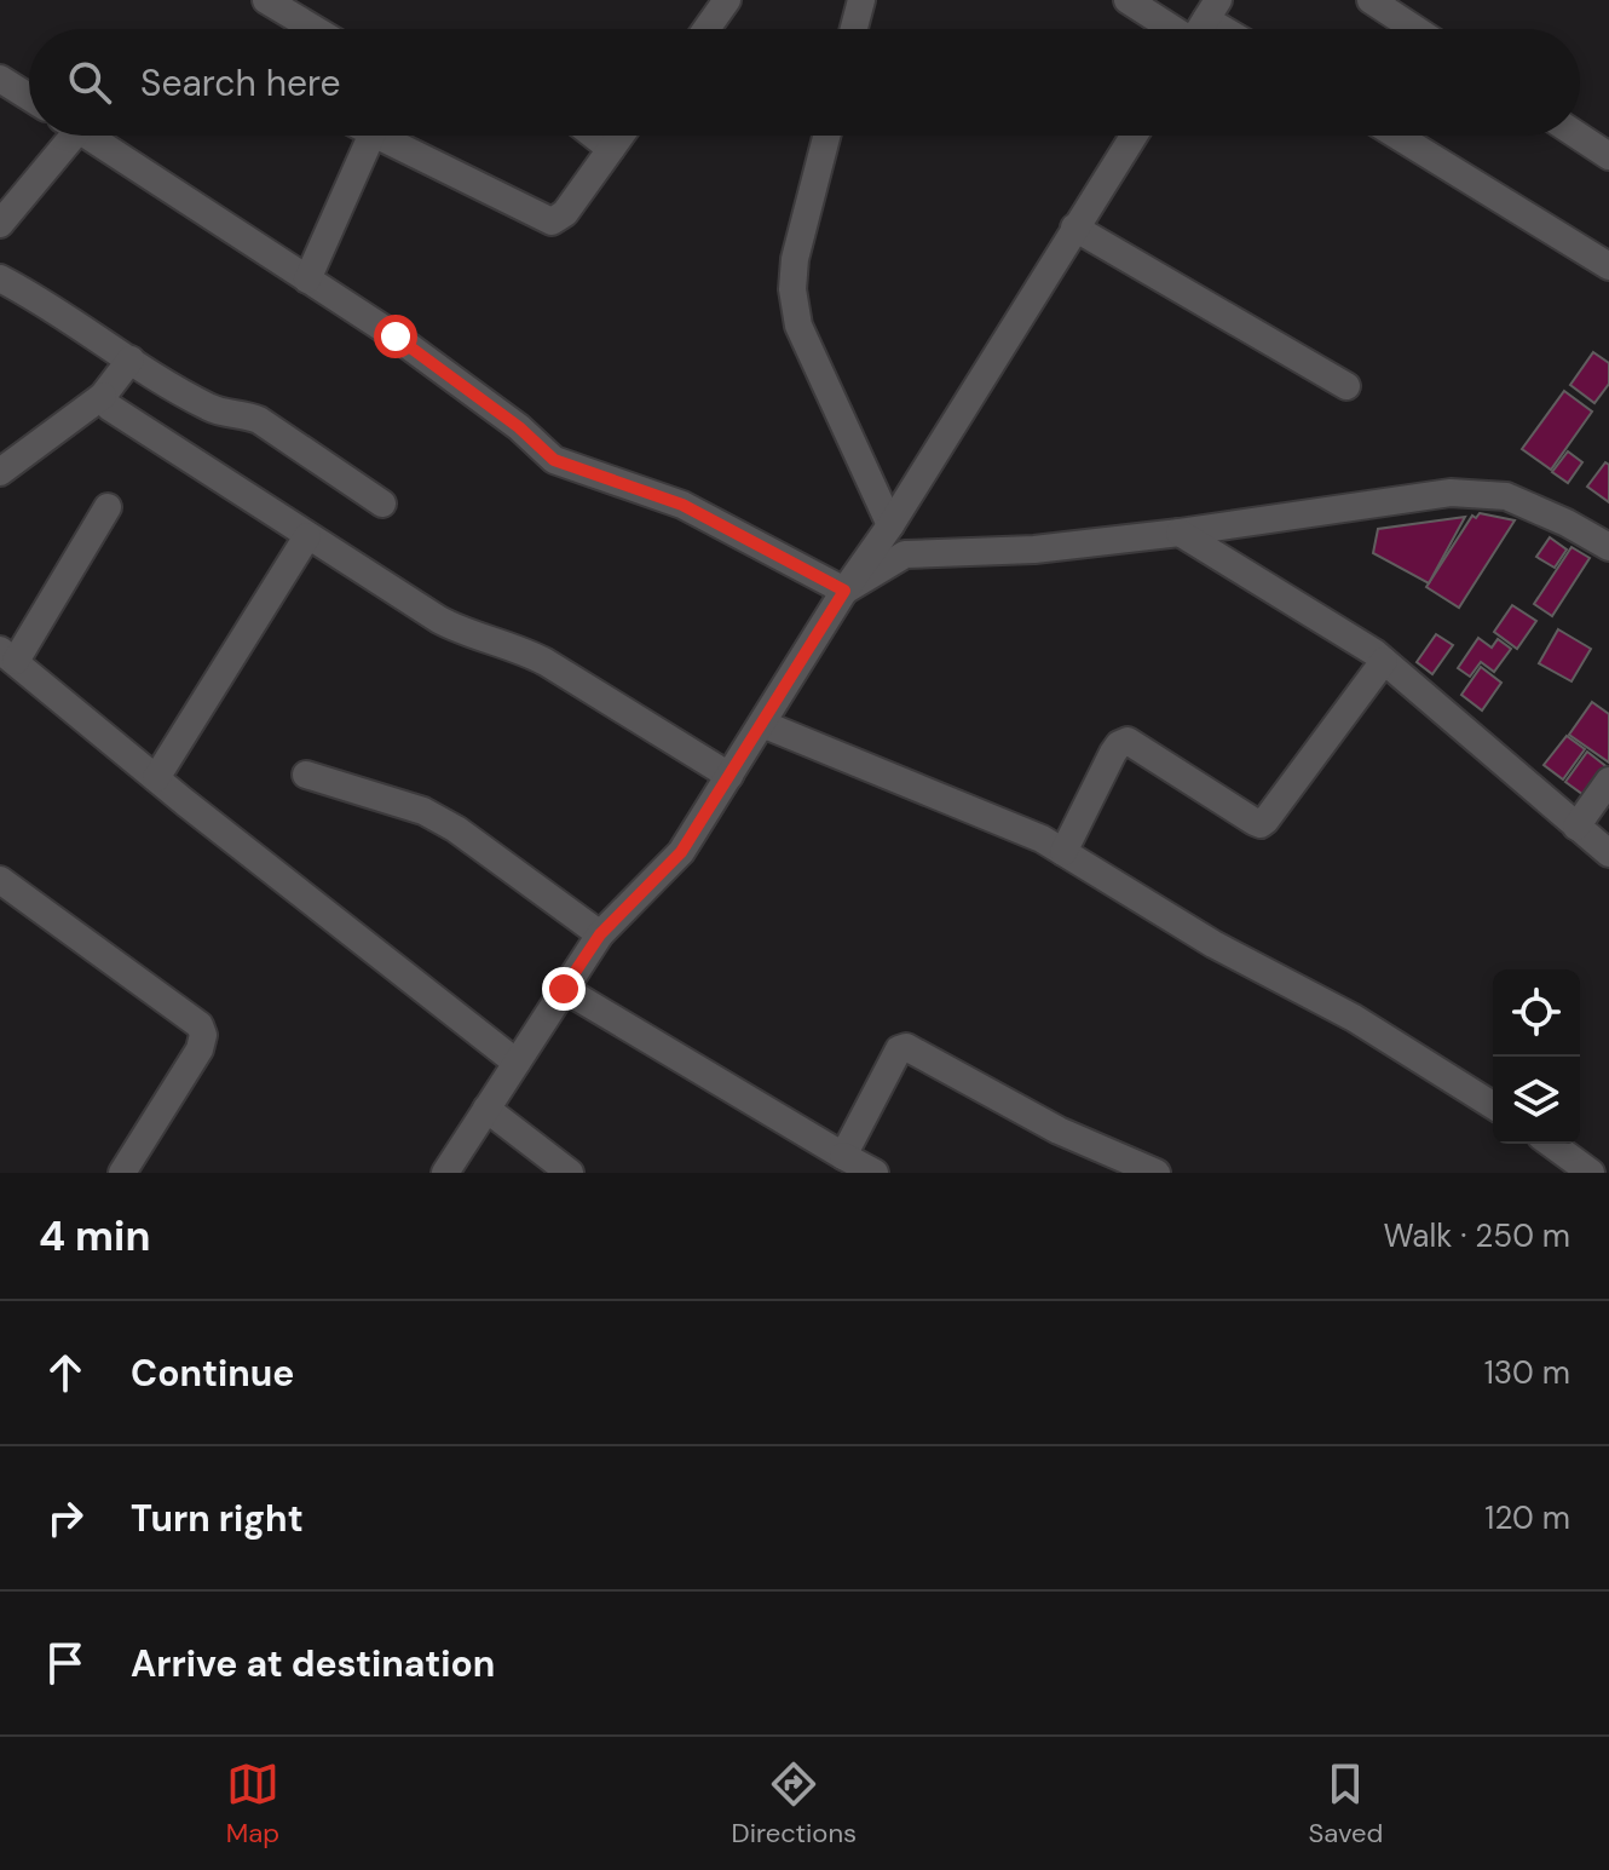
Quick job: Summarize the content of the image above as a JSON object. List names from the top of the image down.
{
  "page": {
    "search": "Search here",
    "heading": ["4 min", "Walk · 250 m"],
    "list": [
      ["Continue", "130 m"],
      ["Turn right", "120 m"],
      "Arrive at destination"
    ],
    "nav": ["Map", "Directions", "Saved"]
  }
}
